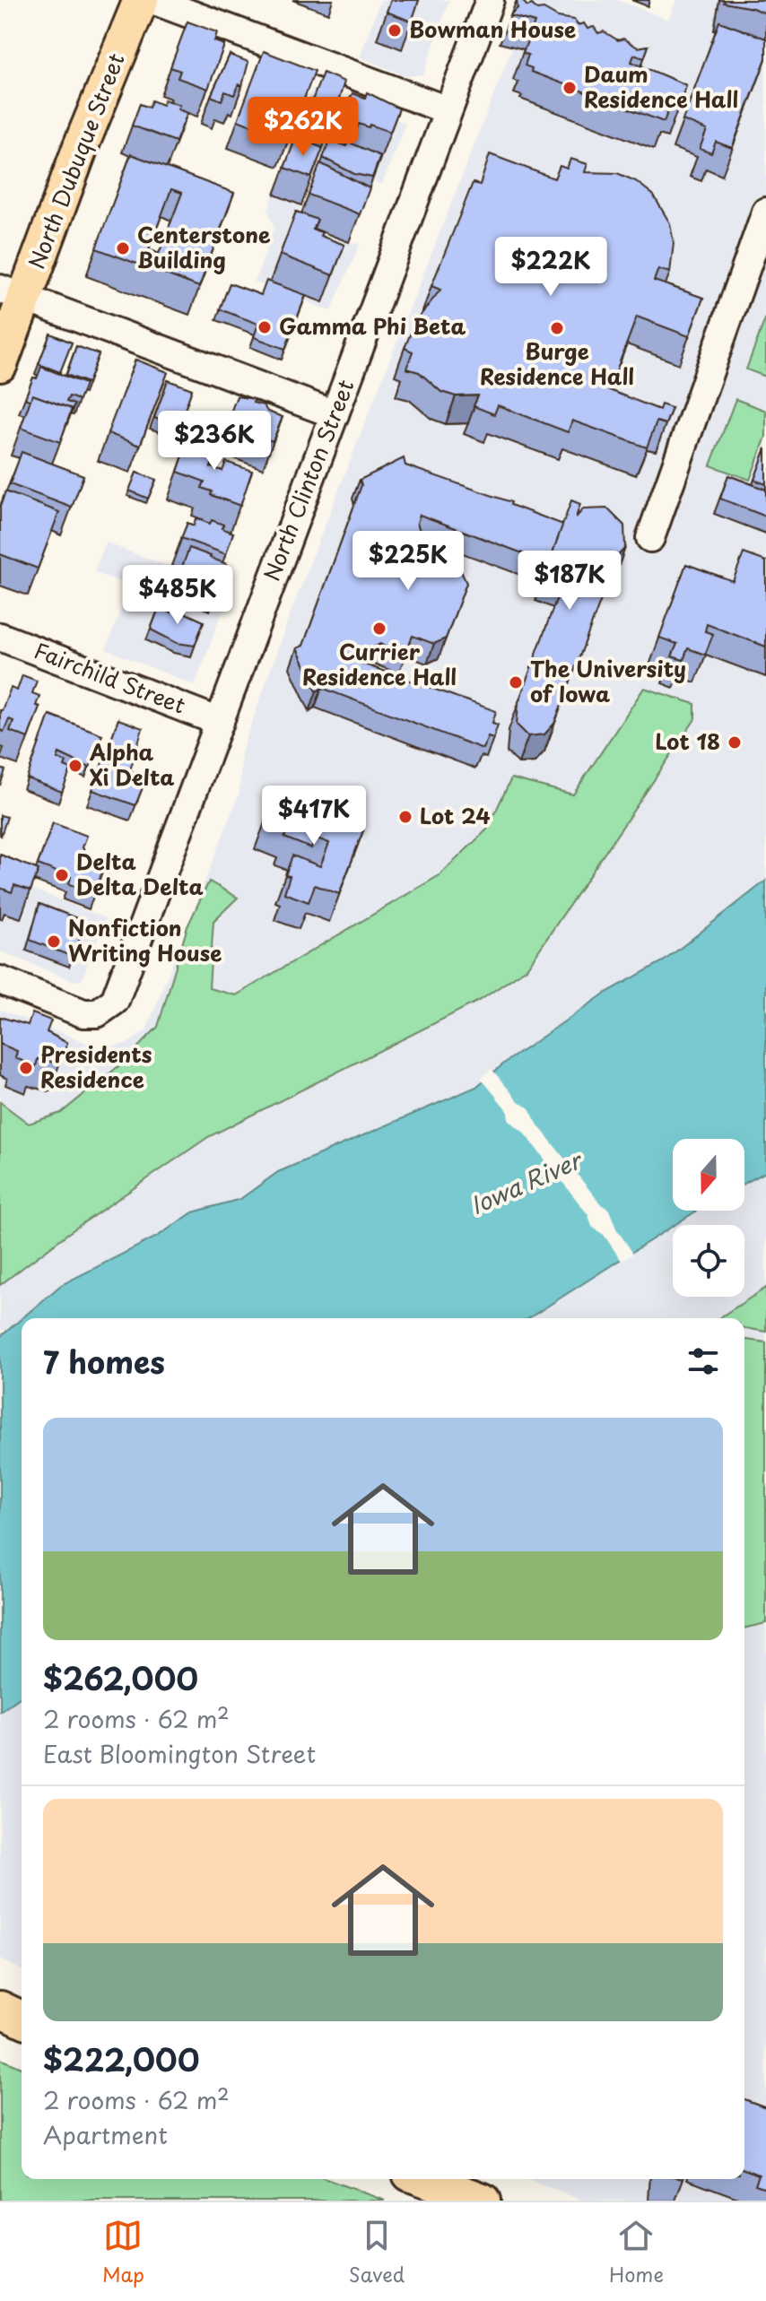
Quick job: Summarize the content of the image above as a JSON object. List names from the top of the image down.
{
  "streets": {
    "main road": ["North Dubuque Street"],
    "street": ["North Clinton Street", "Fairchild Street"]
  },
  "crossings": [
    ["North Clinton Street", "Fairchild Street"]
  ],
  "water": ["Iowa River"],
  "places": [
    "Bowman House",
    "Daum Residence Hall",
    "Centerstone Building",
    "Gamma Phi Beta",
    "Burge Residence Hall",
    "Currier Residence Hall",
    "The University of Iowa",
    "Lot 18",
    "Alpha Xi Delta",
    "Lot 24",
    "Delta Delta Delta",
    "Nonfiction Writing House",
    "Presidents Residence"
  ],
  "north": "bottom",
  "page": {
    "price": [
      "$262K",
      "$222K",
      "$236K",
      "$225K",
      "$187K",
      "$485K",
      "$417K"
    ],
    "heading": "7 homes",
    "list": [
      {
        "name": "$262,000",
        "note": "2 rooms · 62 m² · East Bloomington Street"
      },
      {
        "name": "$222,000",
        "note": "2 rooms · 62 m² · Apartment"
      }
    ],
    "tabs": ["Map", "Saved", "Home"]
  }
}
